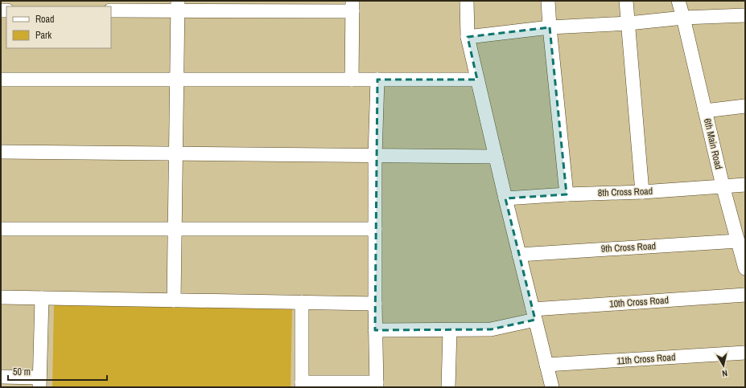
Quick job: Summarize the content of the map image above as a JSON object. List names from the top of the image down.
{
  "streets": {
    "street": [
      "6th Main Road",
      "8th Cross Road",
      "9th Cross Road",
      "10th Cross Road",
      "11th Cross Road"
    ]
  },
  "crossings": [
    ["6th Main Road", "8th Cross Road"],
    ["6th Main Road", "9th Cross Road"]
  ],
  "legend": ["Road", "Park"],
  "scale_bar": "50 m",
  "north": "bottom"
}
